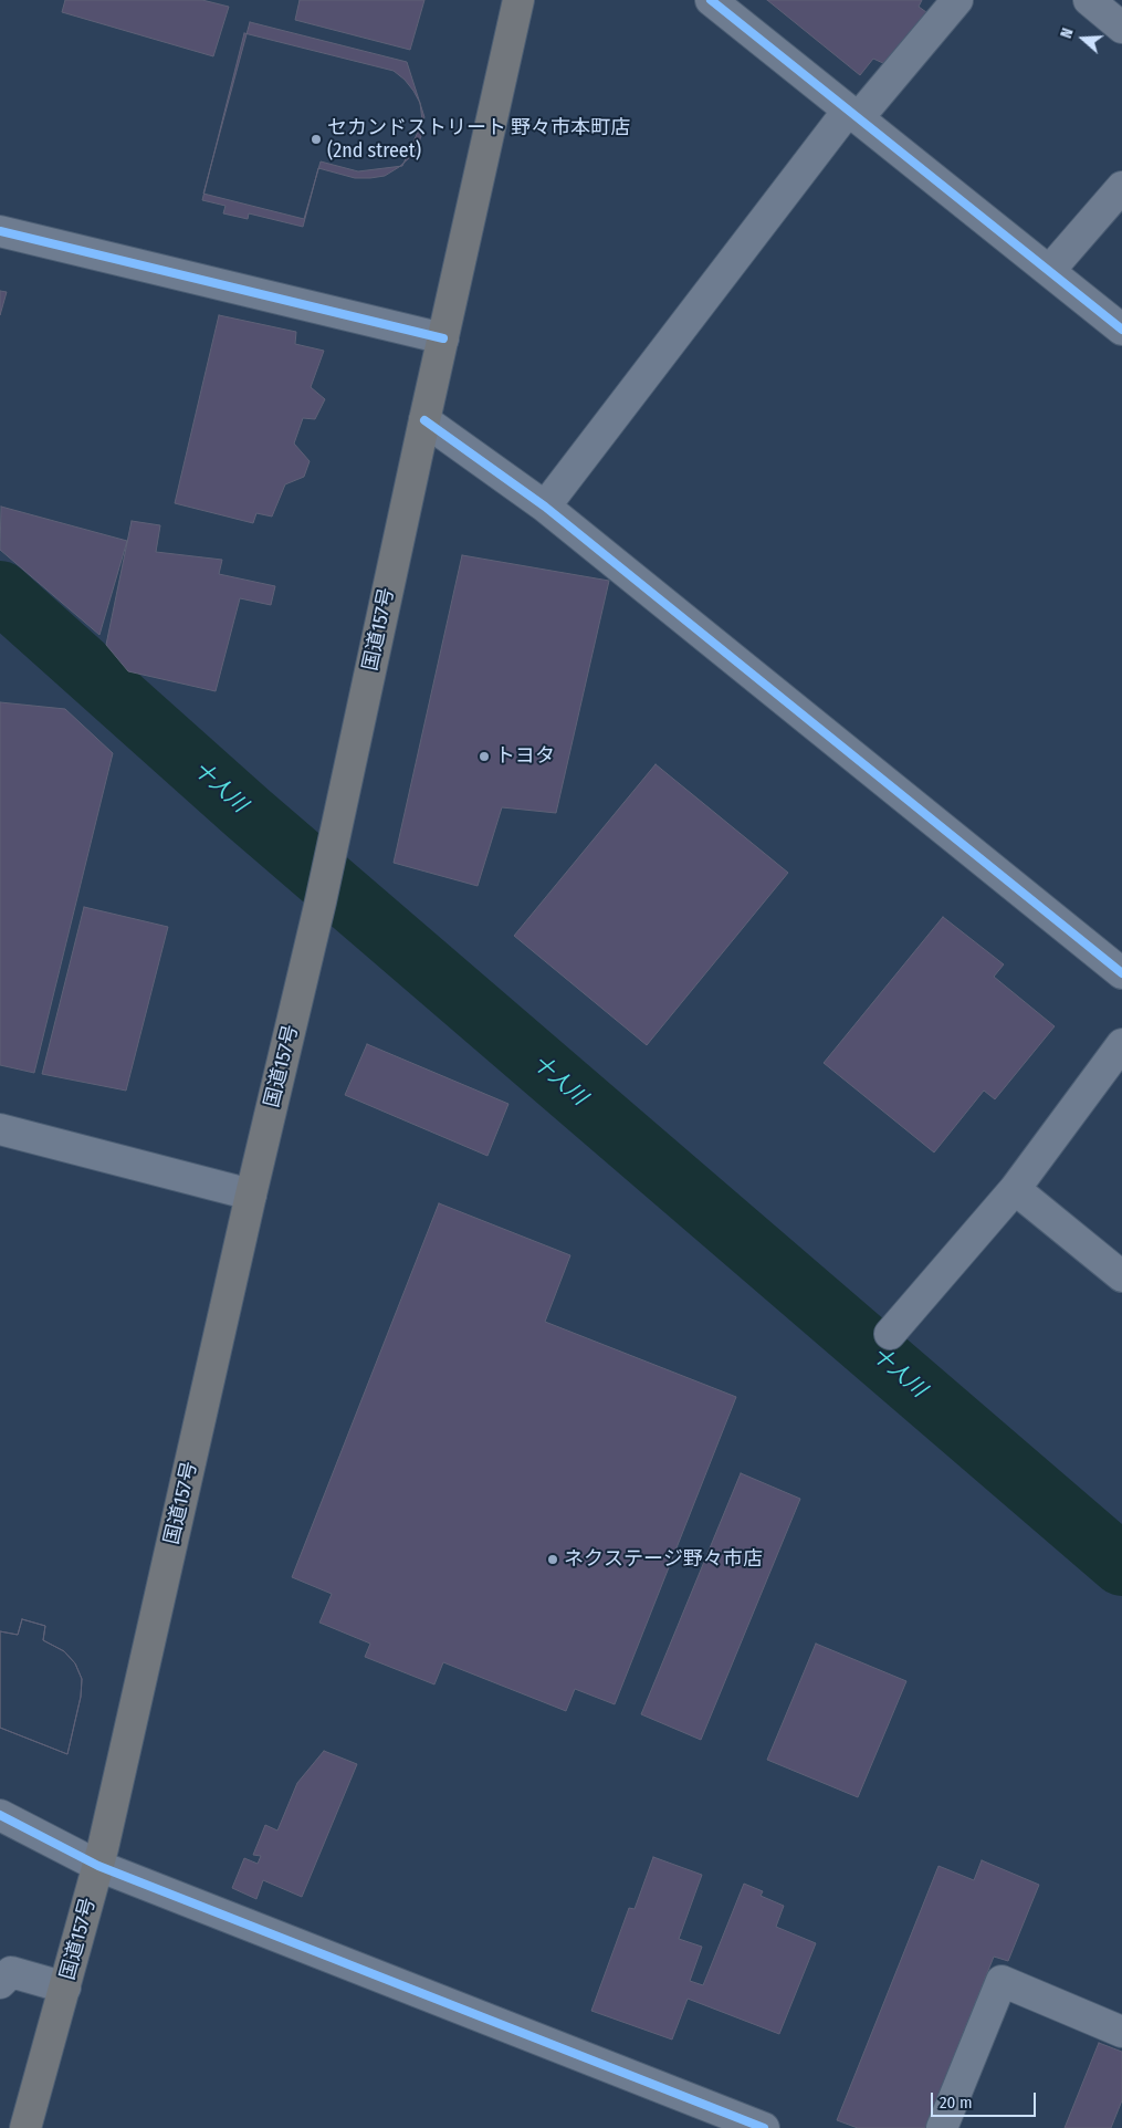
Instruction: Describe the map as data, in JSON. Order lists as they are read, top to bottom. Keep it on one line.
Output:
{"streets":{"highway":["国道157号"]},"water":["十人川"],"places":["セカンドストリート 野々市本町店 (2nd street)","トヨタ","ネクステージ野々市店"],"scale_bar":"20 m","north":"left"}
